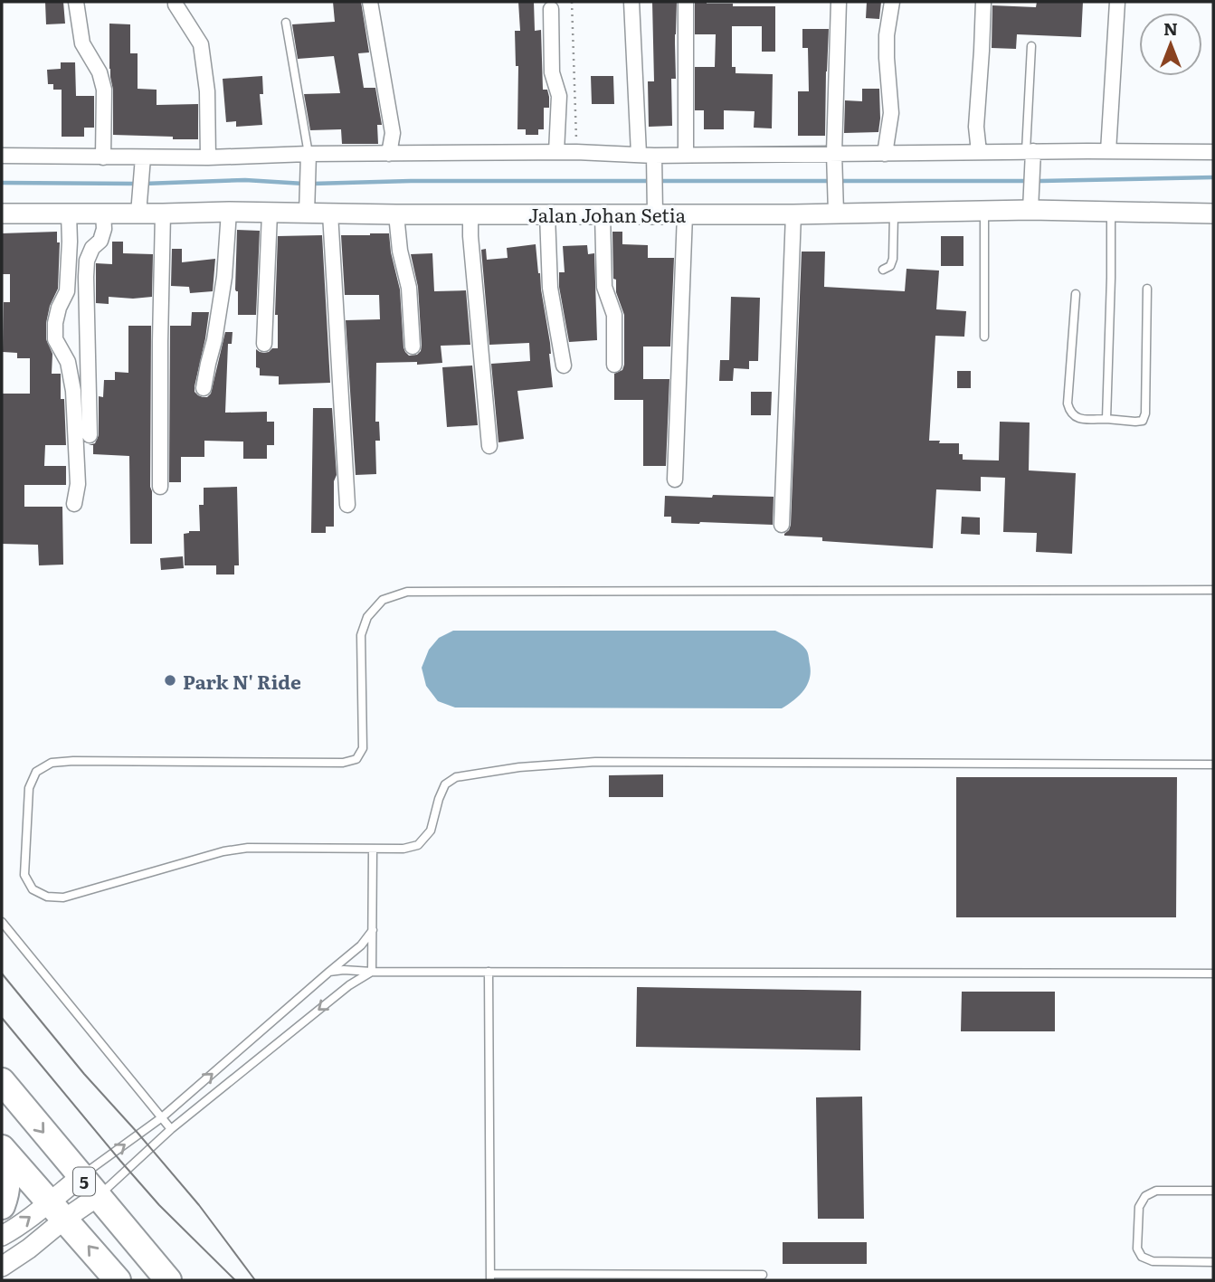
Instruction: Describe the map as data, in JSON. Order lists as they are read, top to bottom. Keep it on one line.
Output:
{"streets":{"highway":["5"],"main road":["Jalan Johan Setia"]},"places":["Park N' Ride"],"north":"top"}
